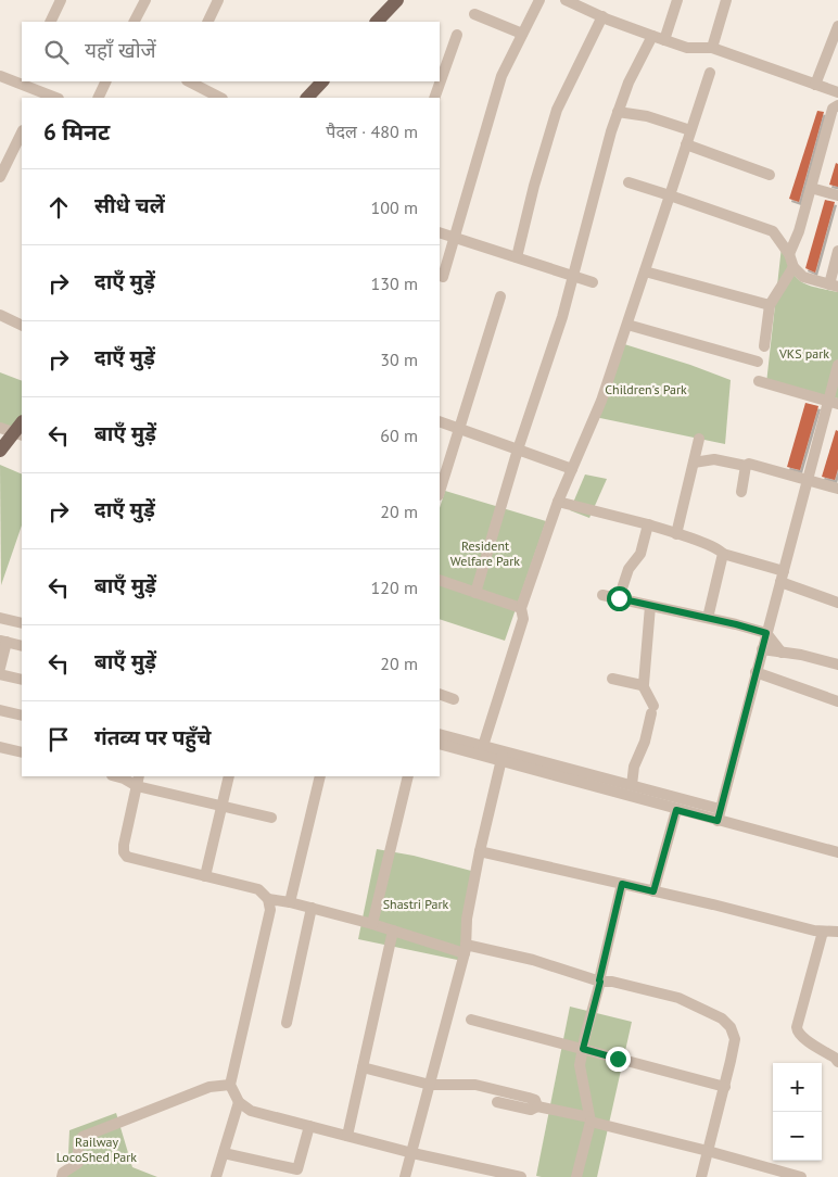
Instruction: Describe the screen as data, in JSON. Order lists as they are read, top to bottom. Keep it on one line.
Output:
{"parks":["VKS park","Children's Park","Resident Welfare Park","Shastri Park","Railway LocoShed Park"],"page":{"search":"यहाँ खोजें","heading":["6 मिनट","पैदल · 480 m"],"list":[["सीधे चलें","100 m"],["दाएँ मुड़ें","130 m"],["दाएँ मुड़ें","30 m"],["बाएँ मुड़ें","60 m"],["दाएँ मुड़ें","20 m"],["बाएँ मुड़ें","120 m"],["बाएँ मुड़ें","20 m"],"गंतव्य पर पहुँचे"],"map_buttons":["+","−"]}}
